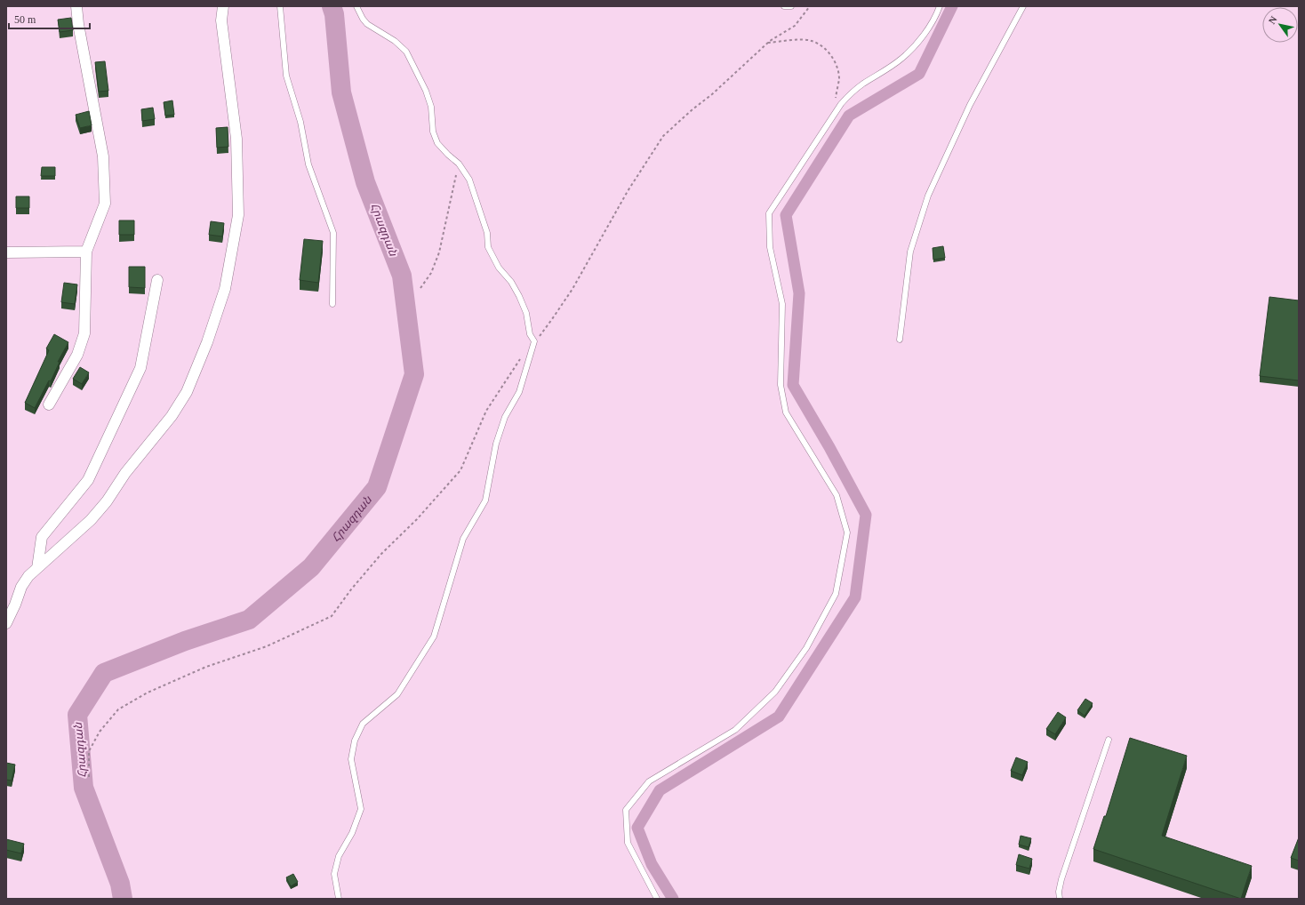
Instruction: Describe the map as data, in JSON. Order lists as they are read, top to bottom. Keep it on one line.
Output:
{"water":["Հրազդան"],"scale_bar":"50 m","north":"top left"}
